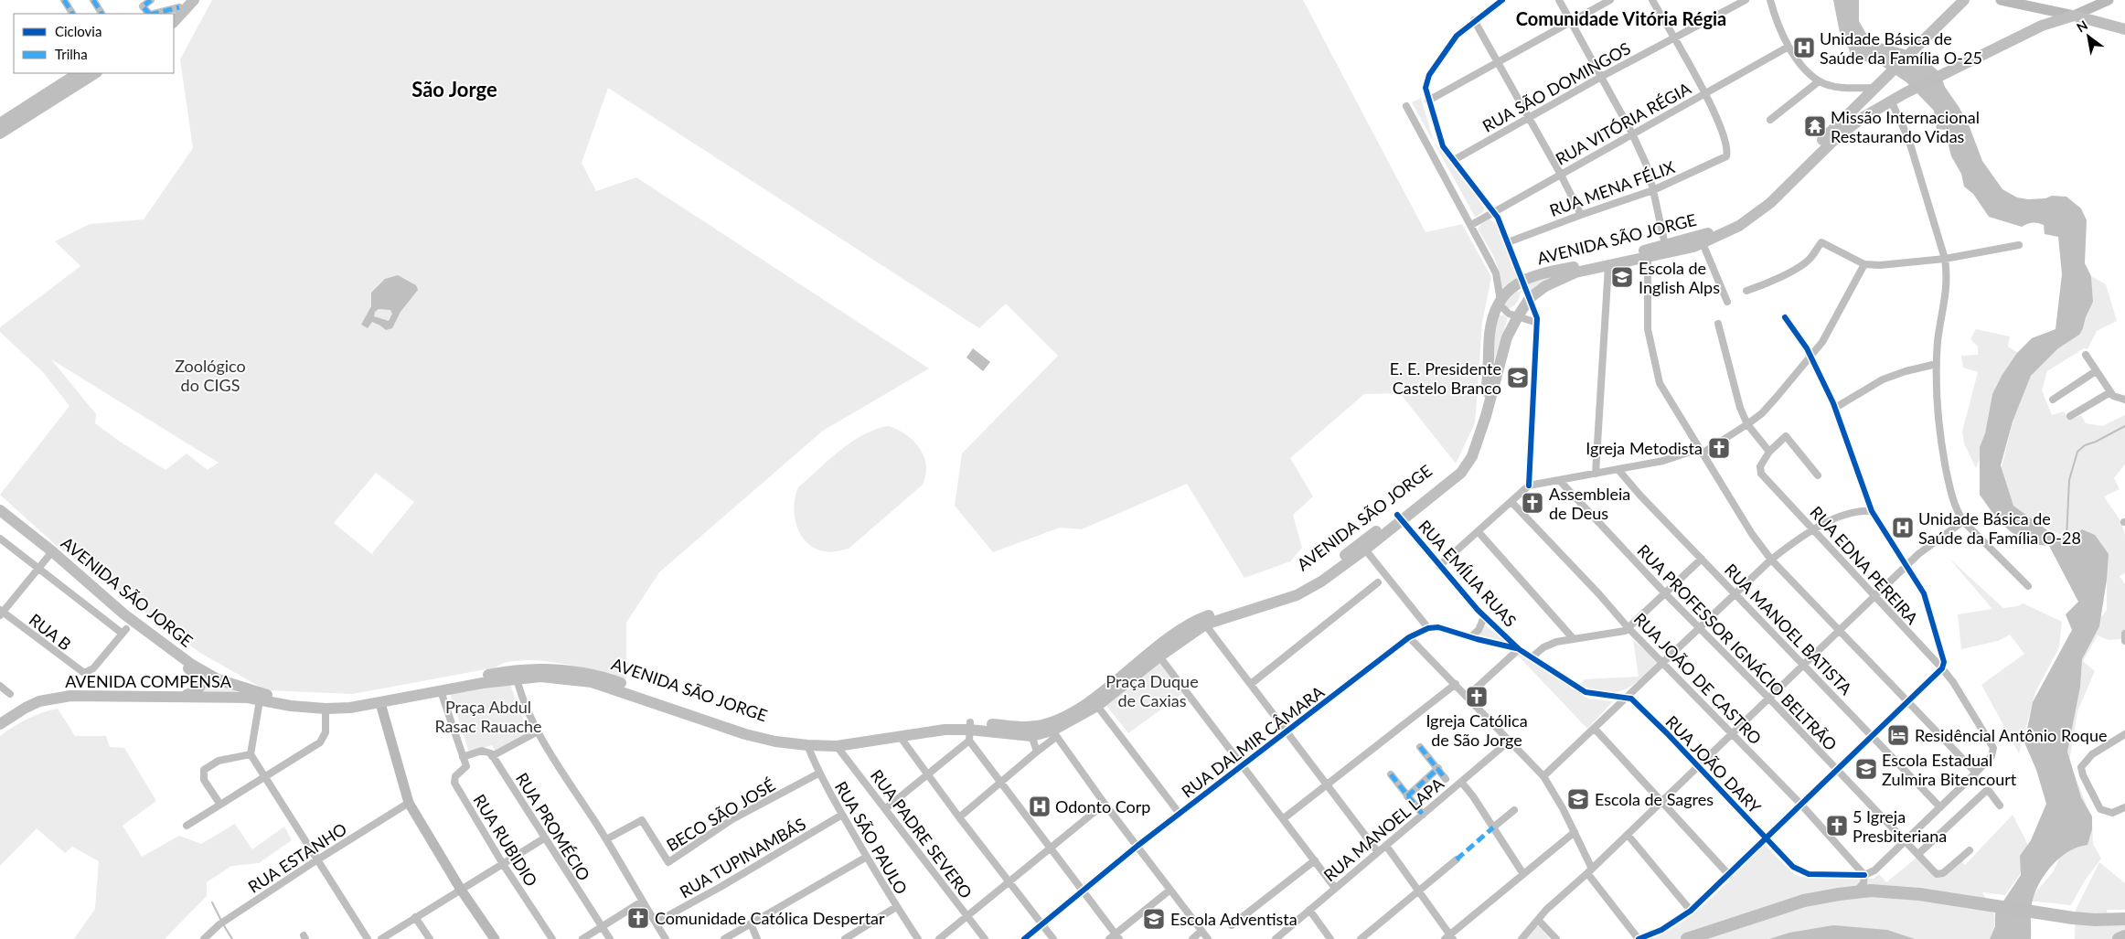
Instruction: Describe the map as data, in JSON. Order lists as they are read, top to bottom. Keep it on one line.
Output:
{"streets":{"main road":["AVENIDA SÃO JORGE","AVENIDA COMPENSA"],"street":["RUA SÃO DOMINGOS","RUA VITÓRIA RÉGIA","RUA MENA FÉLIX","RUA EDNA PEREIRA","RUA EMÍLIA RUAS","RUA MANOEL BATISTA","RUA B","RUA PROFESSOR IGNÁCIO BELTRÃO","RUA JOÃO DE CASTRO","RUA DALMIR CÂMARA","RUA JOÃO DARY","BECO SÃO JOSÉ","RUA PROMÉCIO","RUA MANOEL LAPA","RUA PADRE SEVERO","RUA SÃO PAULO","RUA RUBIDIO","RUA ESTANHO","RUA TUPINAMBÁS"]},"crossings":[["RUA VITÓRIA RÉGIA","RUA MENA FÉLIX"],["AVENIDA SÃO JORGE","RUA EMÍLIA RUAS"],["AVENIDA SÃO JORGE","AVENIDA COMPENSA"],["AVENIDA SÃO JORGE","RUA PADRE SEVERO"],["AVENIDA SÃO JORGE","RUA SÃO PAULO"],["RUA EMÍLIA RUAS","RUA JOÃO DARY"],["RUA JOÃO DE CASTRO","RUA JOÃO DARY"],["BECO SÃO JOSÉ","RUA SÃO PAULO"],["RUA SÃO PAULO","RUA TUPINAMBÁS"]],"districts":["Comunidade Vitória Régia","São Jorge"],"parks":["Zoológico do CIGS","Praça Duque de Caxias","Praça Abdul Rasac Rauache"],"places":{"hospital":["Unidade Básica de Saúde da Família O-25","Unidade Básica de Saúde da Família O-28","Odonto Corp"],"temple":["Missão Internacional Restaurando Vidas"],"school or university":["Escola de Inglish Alps","E. E. Presidente Castelo Branco","Escola Estadual Zulmira Bitencourt","Escola de Sagres","Escola Adventista"],"church":["Igreja Metodista","Assembleia de Deus","Igreja Católica de São Jorge","5 Igreja Presbiteriana","Comunidade Católica Despertar"],"hotel":["Residêncial Antônio Roque"]},"legend":["Ciclovia","Trilha"],"north":"top left"}
